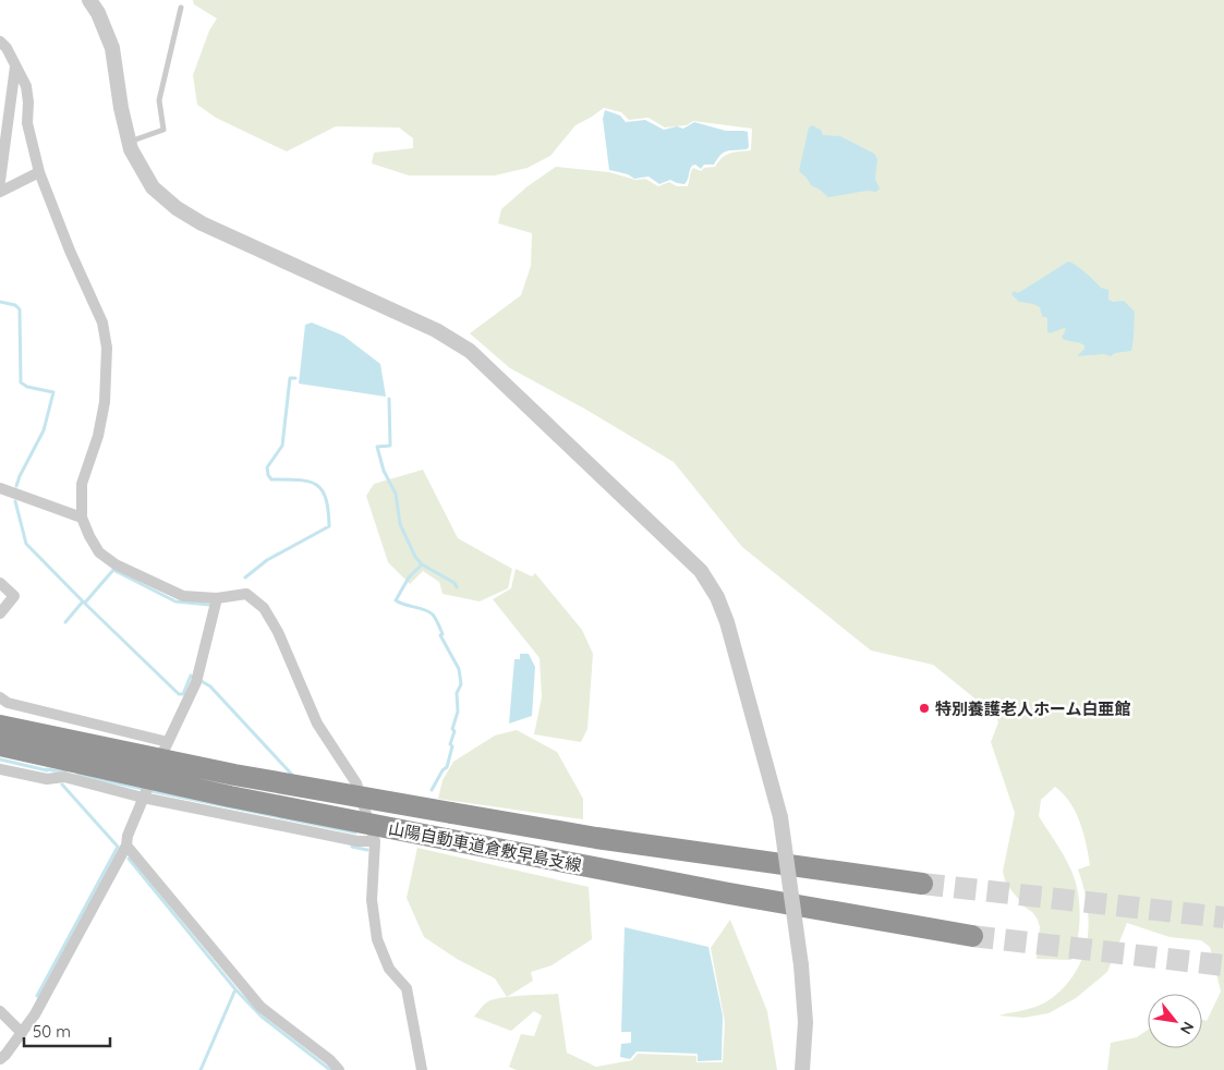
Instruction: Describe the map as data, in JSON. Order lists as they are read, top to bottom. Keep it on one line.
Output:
{"streets":{"highway":["山陽自動車道倉敷早島支線"]},"places":["特別養護老人ホーム白亜館"],"scale_bar":"50 m","north":"bottom right"}
